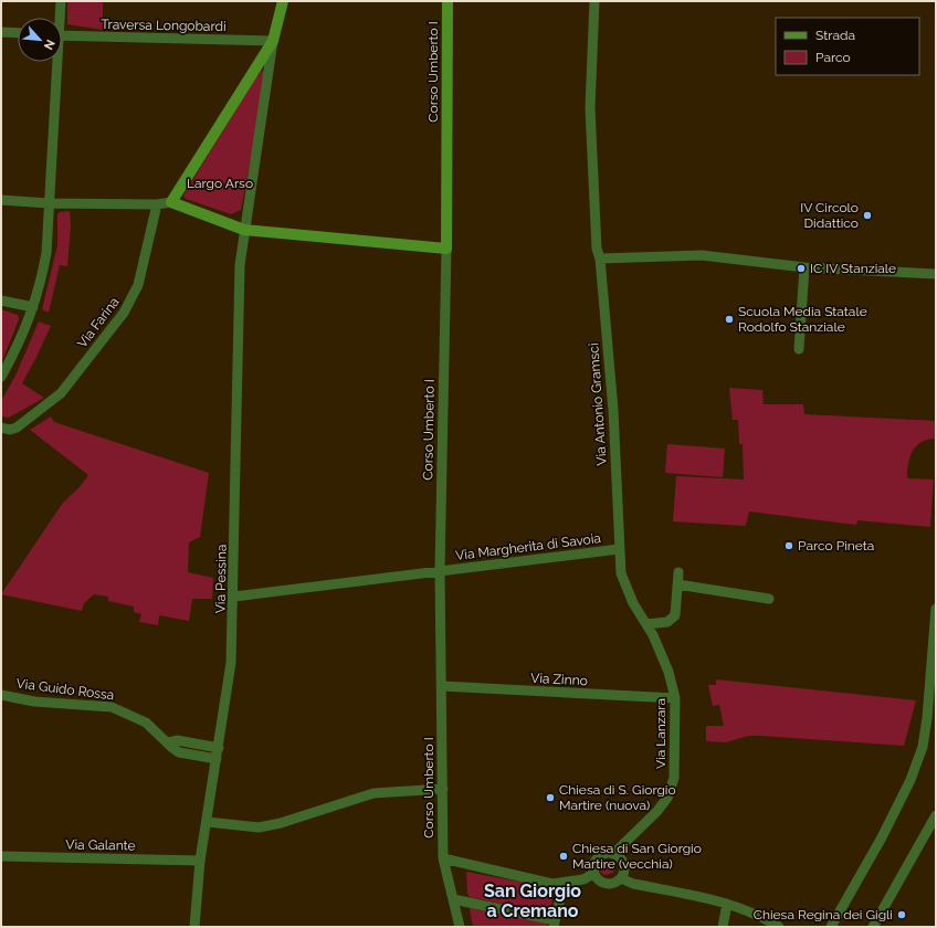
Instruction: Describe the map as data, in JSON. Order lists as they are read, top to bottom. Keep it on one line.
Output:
{"streets":{"main road":["Corso Umberto I"],"street":["Traversa Longobardi","Via Farina","Via Antonio Gramsci","Via Margherita di Savoia","Via Pessina","Via Zinno","Via Guido Rossa","Via Lanzara","Via Galante"]},"crossings":[["Corso Umberto I","Via Margherita di Savoia"],["Corso Umberto I","Via Zinno"],["Via Antonio Gramsci","Via Margherita di Savoia"],["Via Antonio Gramsci","Via Lanzara"],["Via Margherita di Savoia","Via Pessina"],["Via Margherita di Savoia","Via Lanzara"],["Via Pessina","Via Guido Rossa"],["Via Pessina","Via Galante"],["Via Zinno","Via Lanzara"]],"districts":["San Giorgio a Cremano"],"parks":["Largo Arso"],"places":["IV Circolo Didattico","IC IV Stanziale","Scuola Media Statale Rodolfo Stanziale","Parco Pineta","Chiesa di S. Giorgio Martire (nuova)","Chiesa di San Giorgio Martire (vecchia)","Chiesa Regina dei Gigli"],"legend":["Strada","Parco"],"north":"bottom right"}
